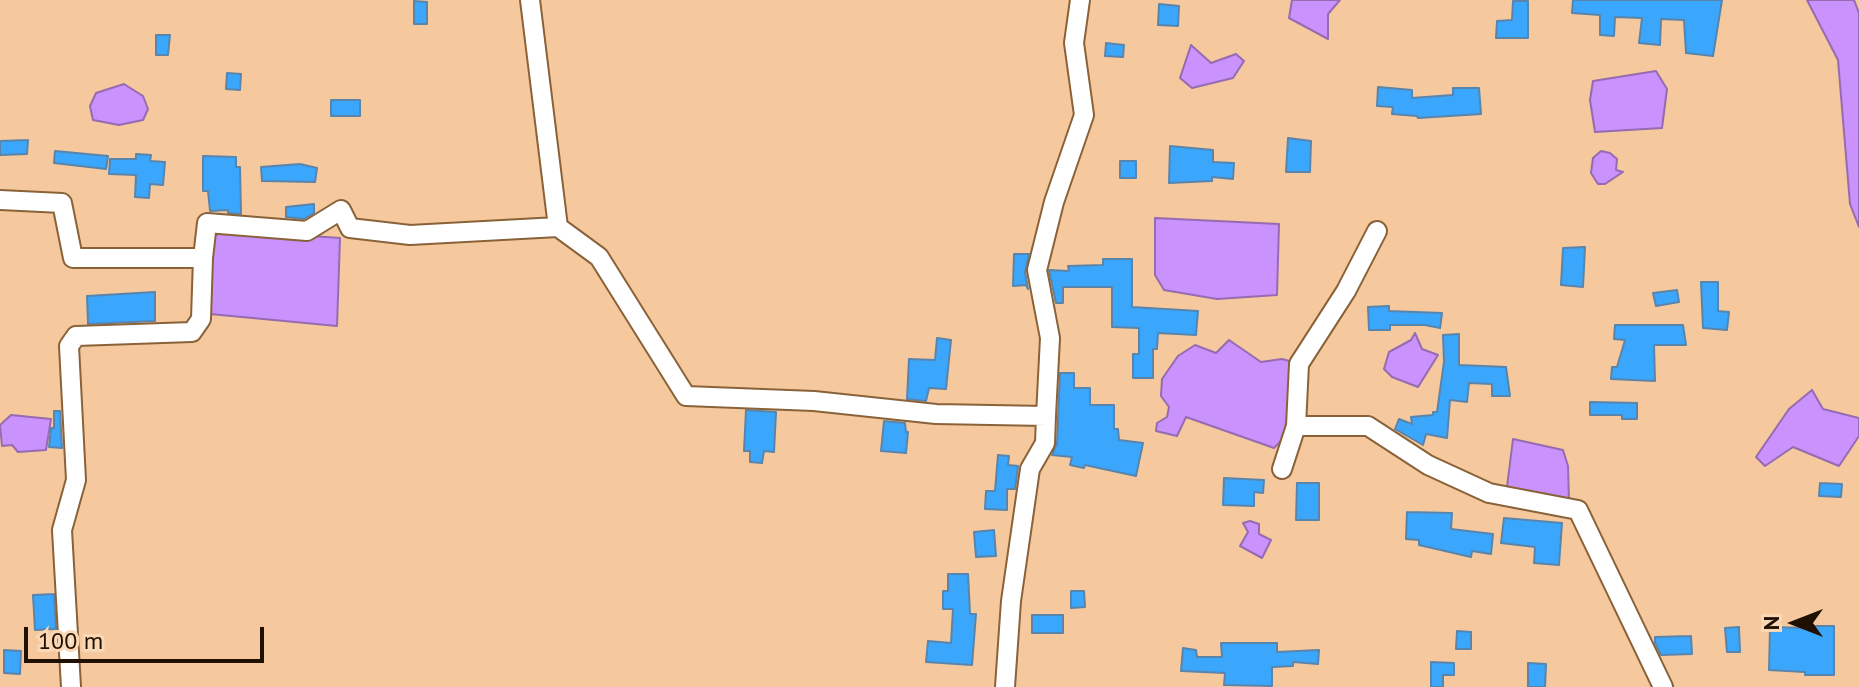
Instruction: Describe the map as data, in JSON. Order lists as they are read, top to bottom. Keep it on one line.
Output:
{"scale_bar":"100 m","north":"left"}
